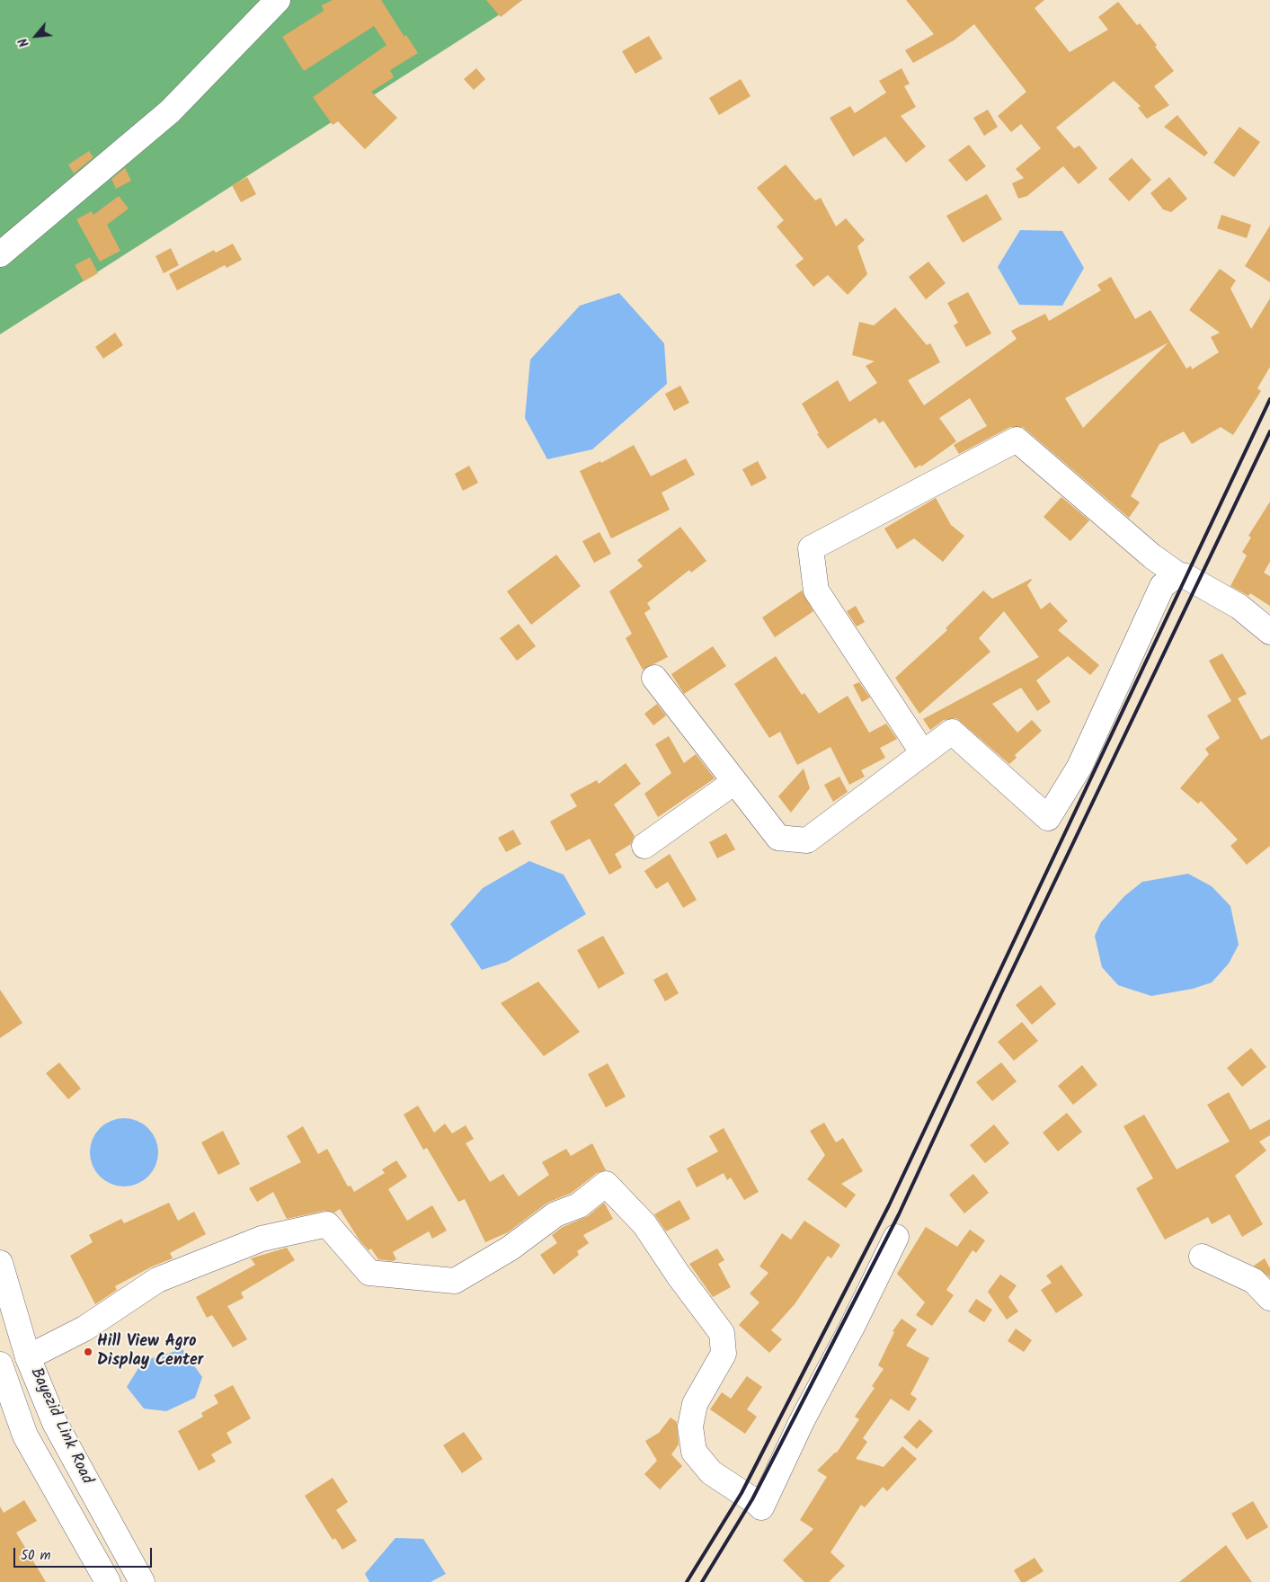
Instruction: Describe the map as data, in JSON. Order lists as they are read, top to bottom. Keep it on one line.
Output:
{"streets":{"street":["Bayezid Link Road"]},"places":["Hill View Agro Display Center"],"scale_bar":"50 m","north":"bottom left"}
